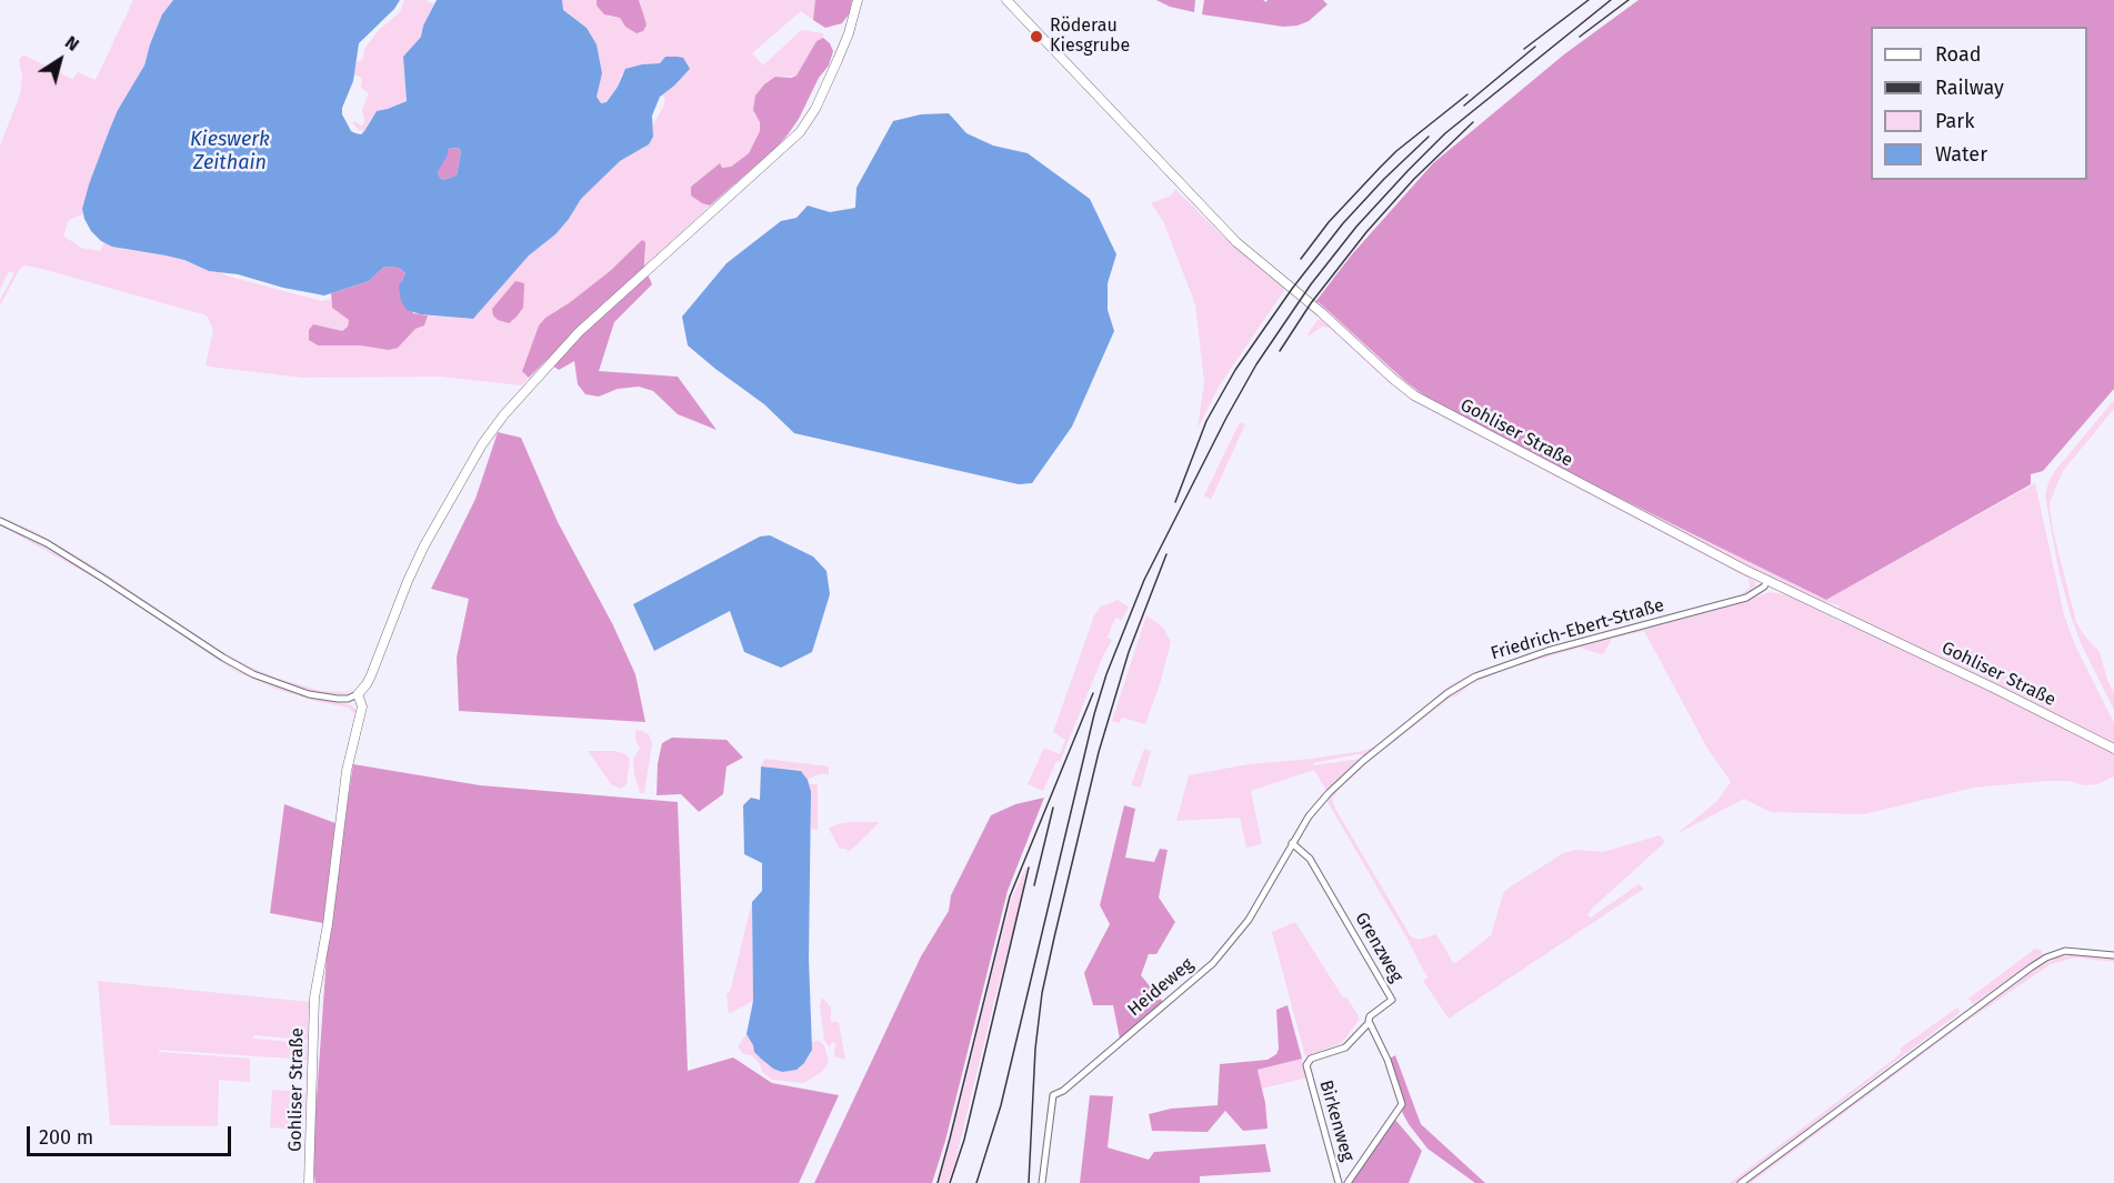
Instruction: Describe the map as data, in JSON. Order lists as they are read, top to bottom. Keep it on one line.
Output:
{"streets":{"street":["Gohliser Straße","Friedrich-Ebert-Straße","Grenzweg","Heideweg","Birkenweg"]},"crossings":[["Gohliser Straße","Friedrich-Ebert-Straße"],["Friedrich-Ebert-Straße","Grenzweg"],["Friedrich-Ebert-Straße","Heideweg"],["Grenzweg","Birkenweg"]],"water":["Kieswerk Zeithain"],"places":["Röderau Kiesgrube"],"legend":["Road","Railway","Park","Water"],"scale_bar":"200 m","north":"top right"}
